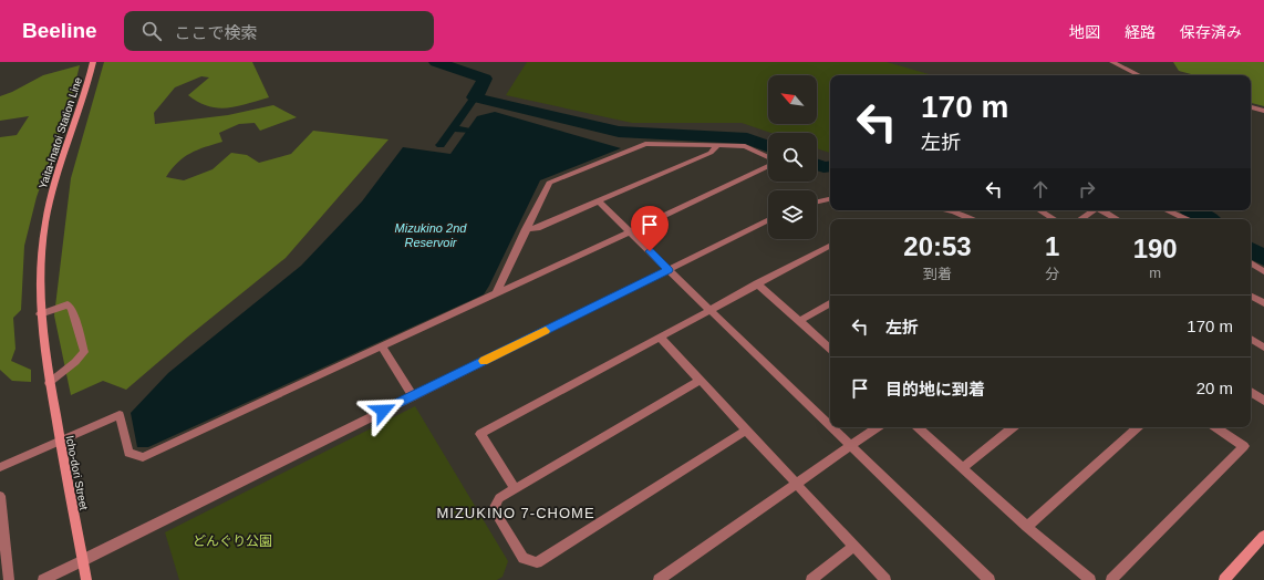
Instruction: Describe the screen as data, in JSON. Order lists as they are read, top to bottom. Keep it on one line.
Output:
{"streets":{"main road":["Yaita-Inatoi Station Line","Icho-dori Street"]},"crossings":[["Yaita-Inatoi Station Line","Icho-dori Street"]],"districts":["MIZUKINO 7-CHOME"],"water":["Mizukino 2nd Reservoir"],"parks":["どんぐり公園"],"north":"top left","page":{"header":"Beeline","search":"ここで検索","nav":["地図","経路","保存済み"],"turn":["170 m","左折"],"eta":["20:53","到着","1","分","190","m"],"list":[{"name":"左折","value":"170 m"},{"name":"目的地に到着","value":"20 m"}]}}
